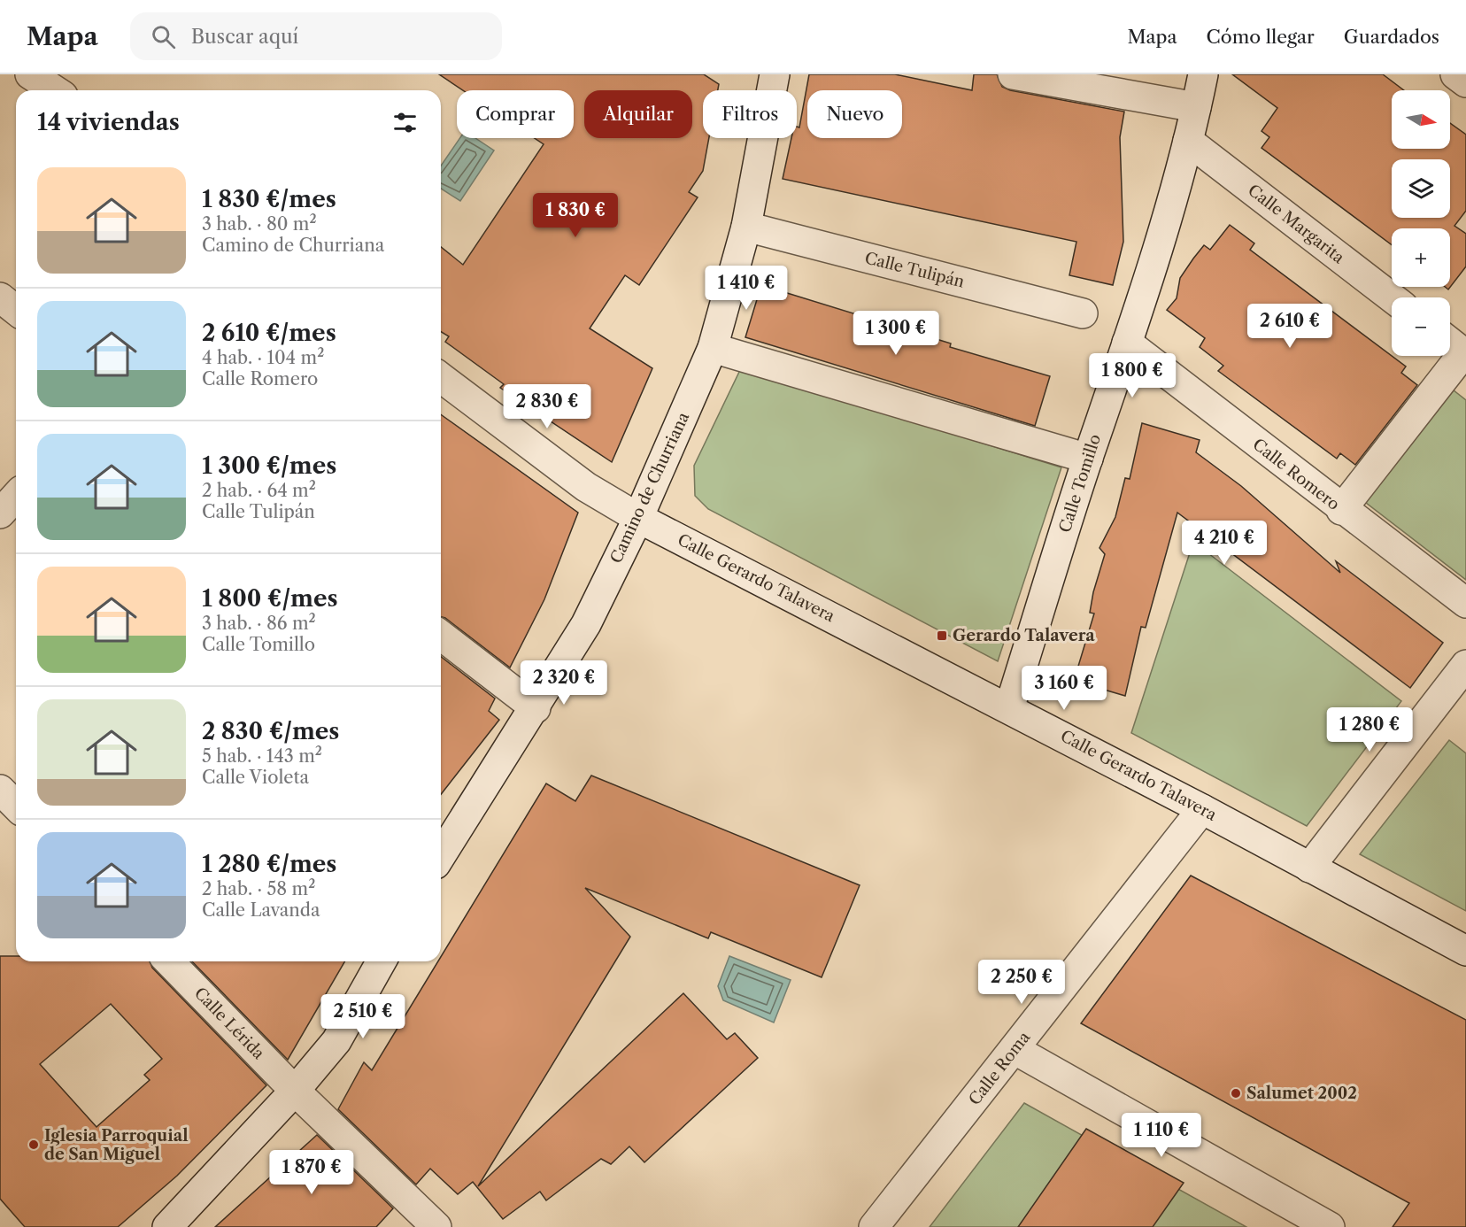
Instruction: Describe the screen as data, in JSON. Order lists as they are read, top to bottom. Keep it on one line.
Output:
{"streets":{"street":["Calle Margarita","Calle Tulipán","Calle Romero","Calle Tomillo","Camino de Churriana","Calle Gerardo Talavera","Calle Lérida","Calle Roma"]},"crossings":[["Calle Margarita","Calle Tomillo"],["Calle Tulipán","Camino de Churriana"],["Calle Romero","Calle Tomillo"],["Calle Tomillo","Calle Gerardo Talavera"],["Camino de Churriana","Calle Gerardo Talavera"],["Calle Gerardo Talavera","Calle Roma"]],"places":{"transit":["Gerardo Talavera"],"other":["Salumet 2002","Iglesia Parroquial de San Miguel"]},"north":"right","page":{"header":"Mapa","search":"Buscar aquí","nav":["Mapa","Cómo llegar","Guardados"],"map_buttons":["+","−"],"chip":["Comprar","Alquilar","Filtros","Nuevo"],"heading":"14 viviendas","list":[{"name":"1 830 €/mes","note":"3 hab. · 80 m² · Camino de Churriana"},{"name":"2 610 €/mes","note":"4 hab. · 104 m² · Calle Romero"},{"name":"1 300 €/mes","note":"2 hab. · 64 m² · Calle Tulipán"},{"name":"1 800 €/mes","note":"3 hab. · 86 m² · Calle Tomillo"},{"name":"2 830 €/mes","note":"5 hab. · 143 m² · Calle Violeta"},{"name":"1 280 €/mes","note":"2 hab. · 58 m² · Calle Lavanda"}],"price":["1 830 €","1 410 €","2 610 €","1 300 €","1 800 €","2 830 €","4 210 €","2 320 €","3 160 €","1 280 €","2 250 €","2 510 €","1 110 €","1 870 €"]}}
